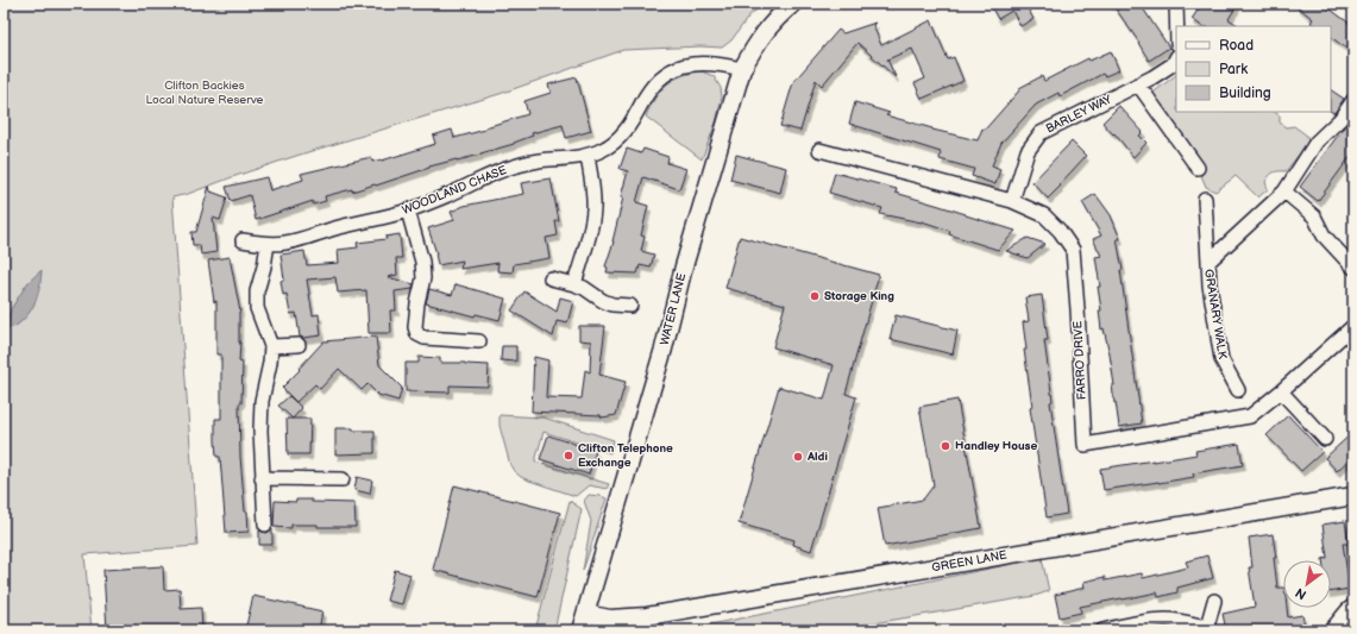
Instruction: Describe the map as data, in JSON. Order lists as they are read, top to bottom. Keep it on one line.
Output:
{"streets":{"street":["BARLEY WAY","WOODLAND CHASE","WATER LANE","GRANARY WALK","FARRO DRIVE","GREEN LANE"]},"crossings":[["BARLEY WAY","FARRO DRIVE"],["WOODLAND CHASE","WATER LANE"],["WATER LANE","GREEN LANE"]],"parks":["Clifton Backies Local Nature Reserve"],"places":["Storage King","Handley House","Clifton Telephone Exchange","Aldi"],"legend":["Road","Park","Building"],"north":"bottom left"}
